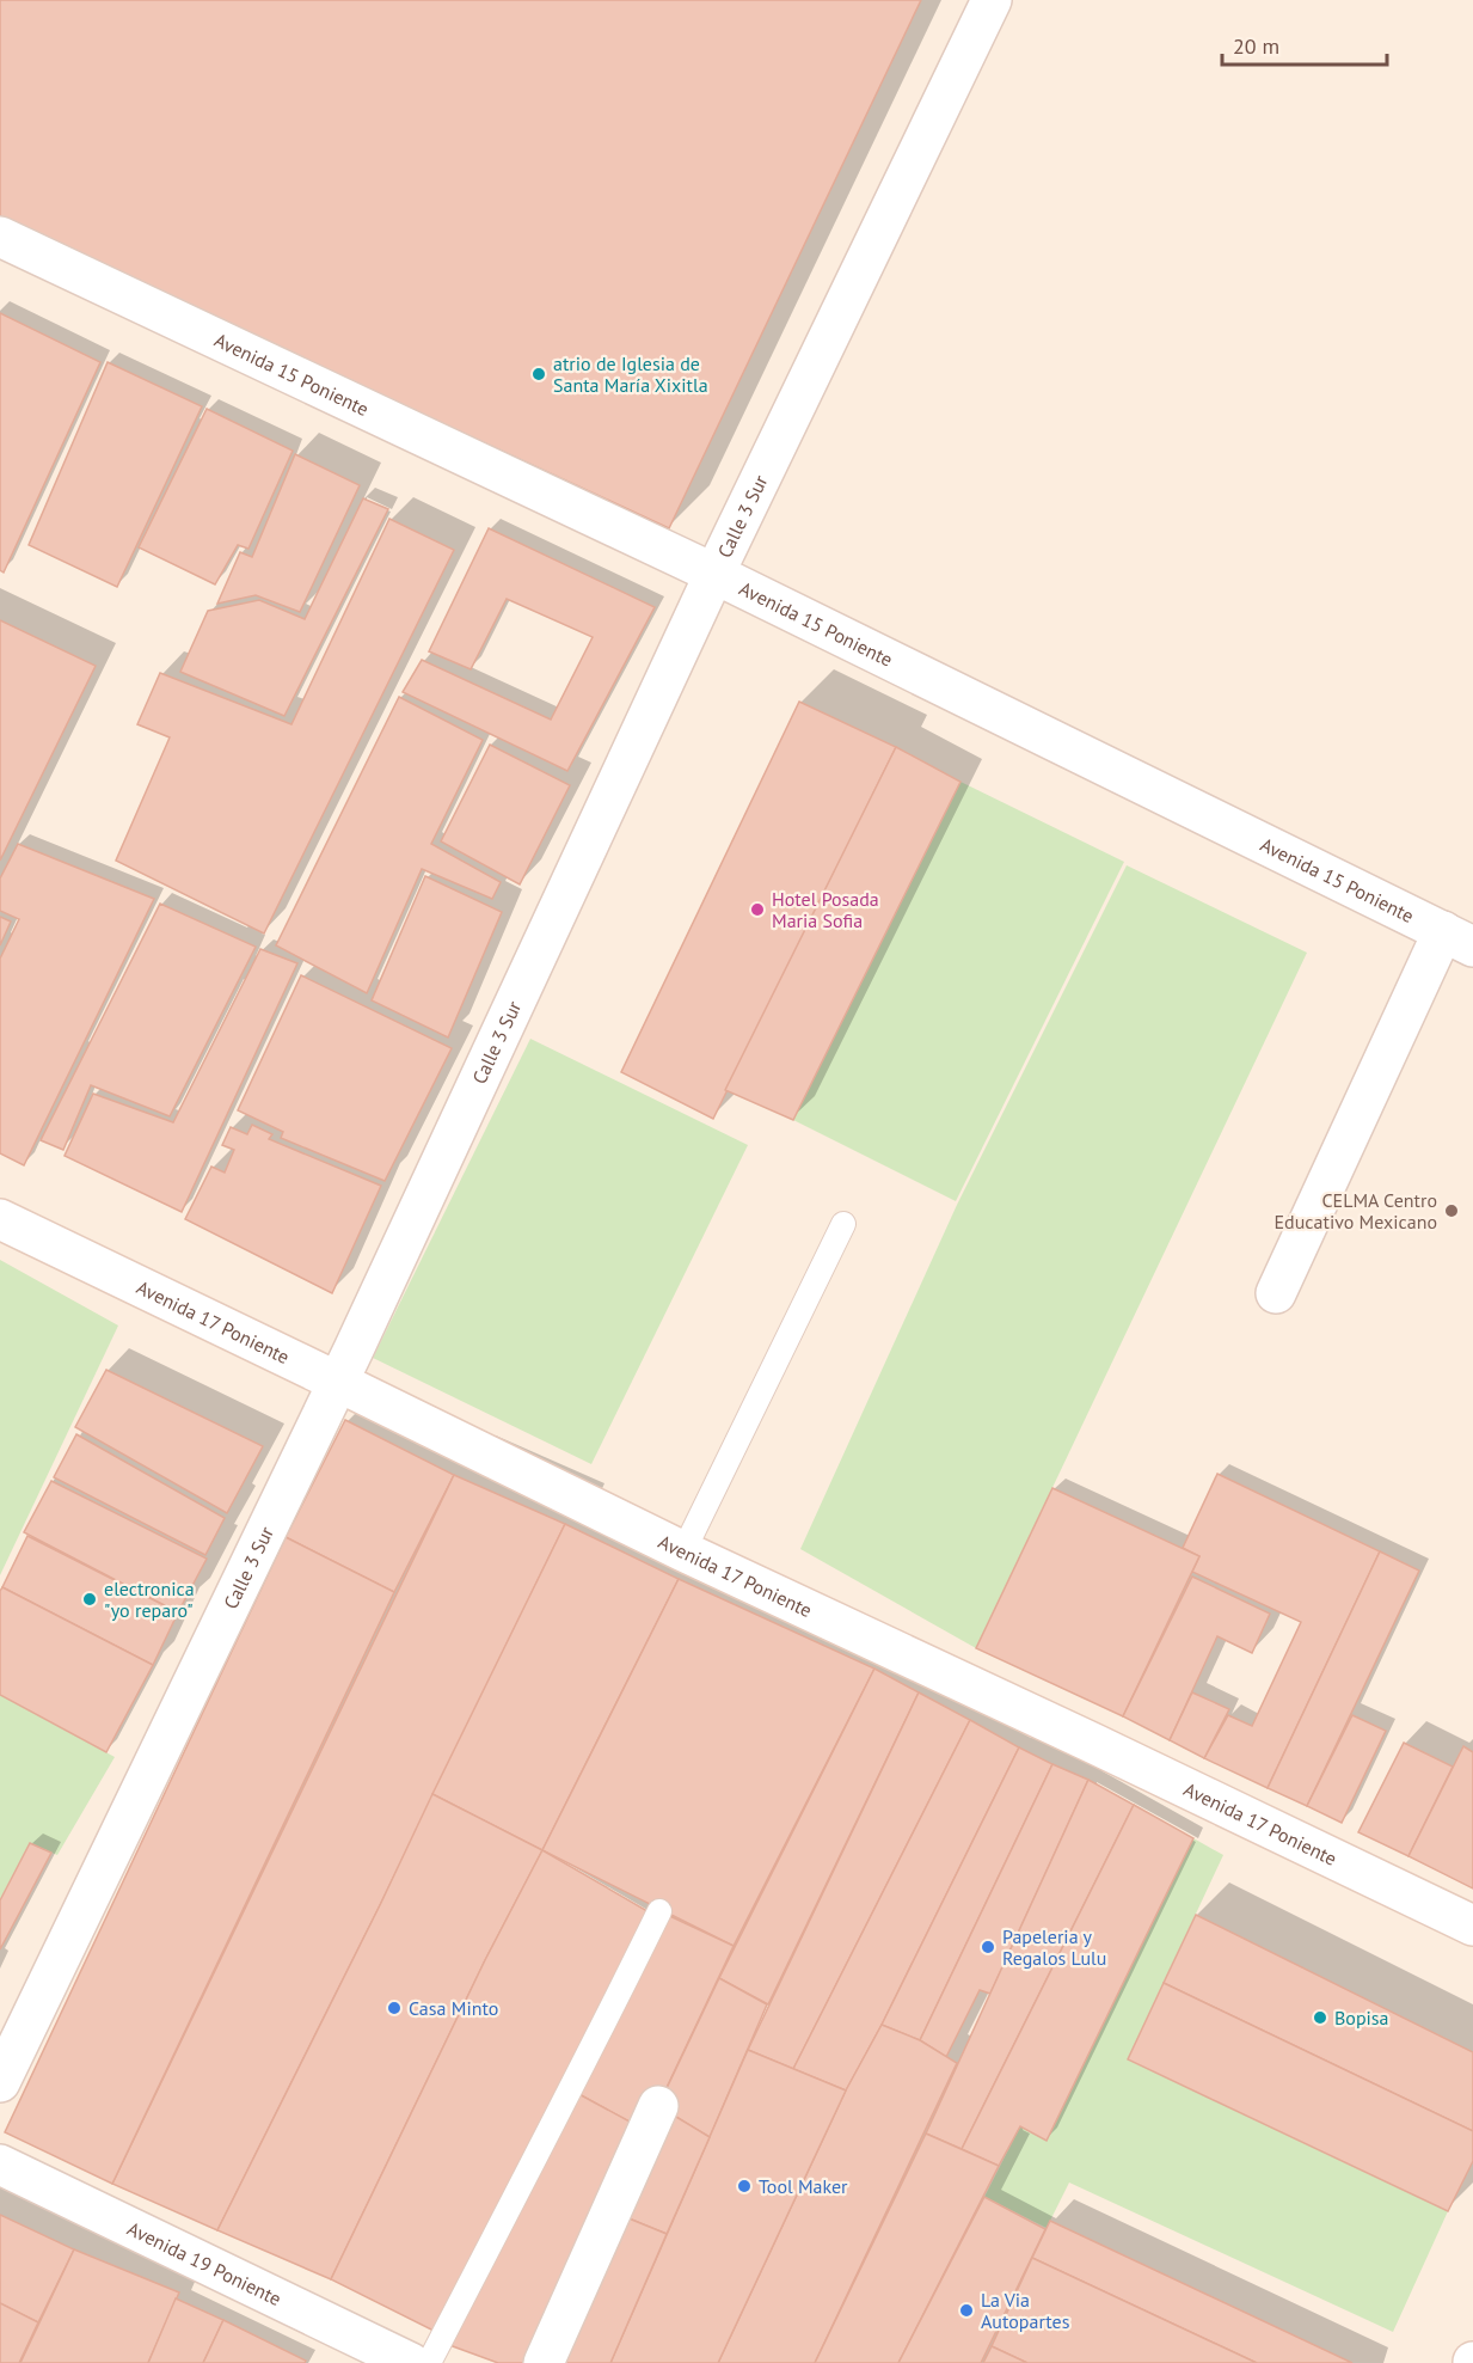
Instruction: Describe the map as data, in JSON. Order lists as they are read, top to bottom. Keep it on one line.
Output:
{"streets":{"street":["Avenida 15 Poniente","Calle 3 Sur","Avenida 17 Poniente","Avenida 19 Poniente"]},"crossings":[["Avenida 15 Poniente","Calle 3 Sur"],["Calle 3 Sur","Avenida 17 Poniente"]],"places":["atrio de Iglesia de Santa María Xixitla","Hotel Posada Maria Sofia","CELMA Centro Educativo Mexicano","electronica \"yo reparo\"","Papeleria y Regalos Lulu","Casa Minto","Bopisa","Tool Maker","La Via Autopartes"],"scale_bar":"20 m"}
